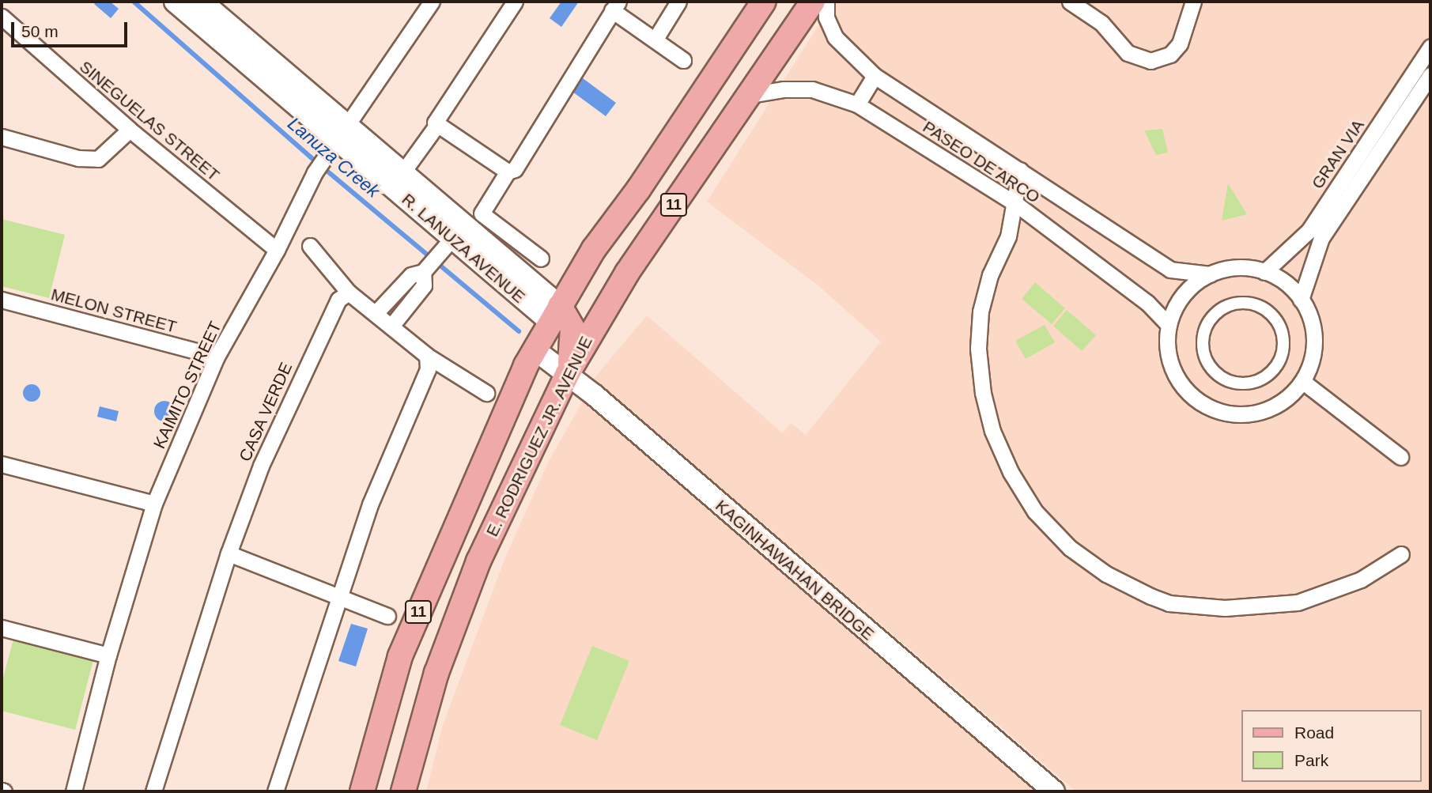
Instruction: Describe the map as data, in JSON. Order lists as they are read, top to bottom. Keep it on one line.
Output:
{"streets":{"main road":["11","R. LANUZA AVENUE","E. RODRIGUEZ JR. AVENUE","KAGINHAWAHAN BRIDGE"],"street":["SINEGUELAS STREET","GRAN VIA","PASEO DE ARCO","MELON STREET","KAIMITO STREET","CASA VERDE"]},"crossings":[["SINEGUELAS STREET","KAIMITO STREET"],["PASEO DE ARCO","E. RODRIGUEZ JR. AVENUE"],["11","R. LANUZA AVENUE"],["11","KAGINHAWAHAN BRIDGE"],["R. LANUZA AVENUE","KAIMITO STREET"],["MELON STREET","KAIMITO STREET"],["E. RODRIGUEZ JR. AVENUE","KAGINHAWAHAN BRIDGE"]],"water":["Lanuza Creek"],"legend":["Road","Park"],"scale_bar":"50 m"}
